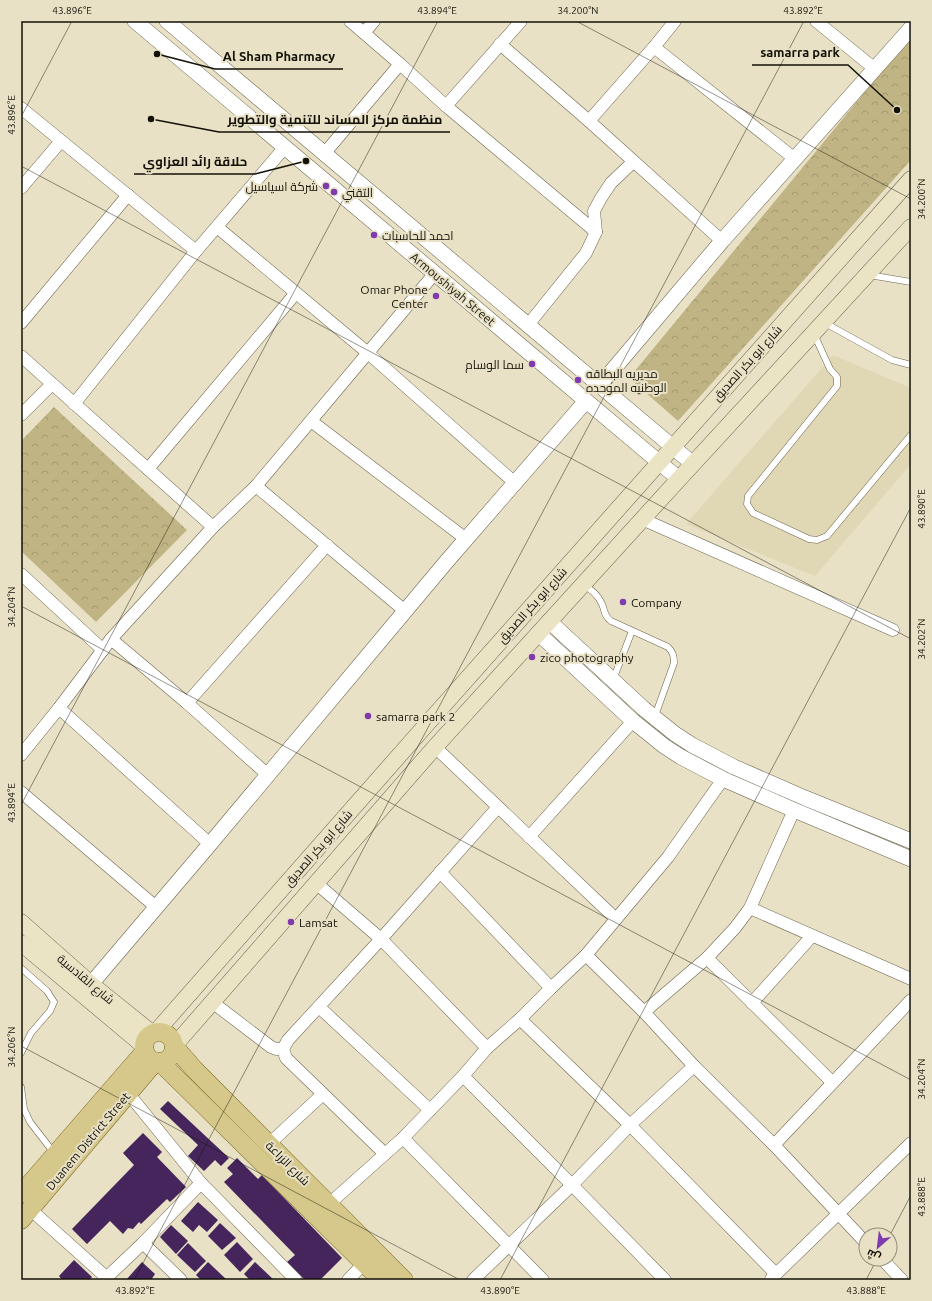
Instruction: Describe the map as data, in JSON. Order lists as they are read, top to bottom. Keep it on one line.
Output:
{"streets":{"main road":["شارع ابو بكر الصديق","شارع القادسية","Duanem District Street","شارع الزراعة"],"street":["Armoushiyah Street"]},"crossings":[["Armoushiyah Street","شارع ابو بكر الصديق"],["شارع ابو بكر الصديق","شارع القادسية"],["شارع ابو بكر الصديق","Duanem District Street"],["شارع ابو بكر الصديق","شارع الزراعة"],["شارع القادسية","Duanem District Street"],["شارع القادسية","شارع الزراعة"],["Duanem District Street","شارع الزراعة"]],"places":["Al Sham Pharmacy","samarra park","منظمة مركز المساند للتنمية والتطوير","حلاقة رائد العزاوي","شركة اسياسيل","التقني","احمد للحاسبات","Omar Phone Center","سما الوسام","مديريه البطاقه الوطنيه الموحده","Company","zico photography","samarra park 2","Lamsat"],"north":"bottom left","coordinates":["43.896°E","43.894°E","34.200°N","43.892°E","43.890°E","34.204°N","34.202°N","34.206°N","43.888°E"]}
